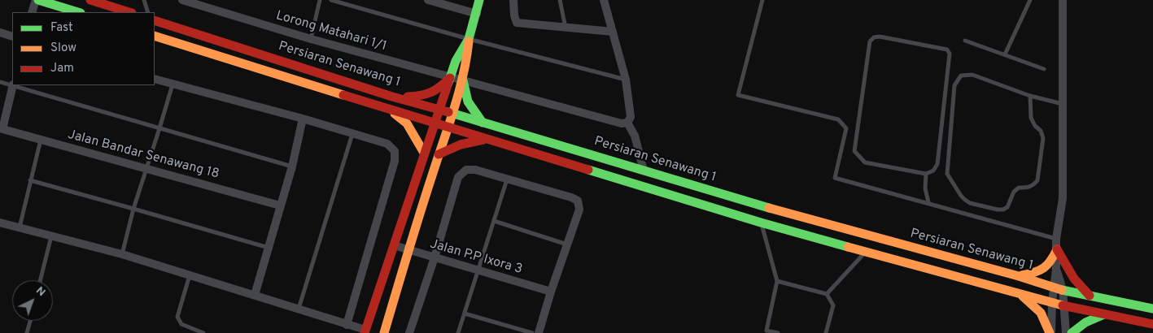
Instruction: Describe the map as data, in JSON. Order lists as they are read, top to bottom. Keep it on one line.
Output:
{"streets":{"main road":["Persiaran Senawang 1"],"street":["Lorong Matahari 1/1","Jalan Bandar Senawang 18","Jalan P.P Ixora 3"]},"legend":["Fast","Slow","Jam"],"north":"top right"}
